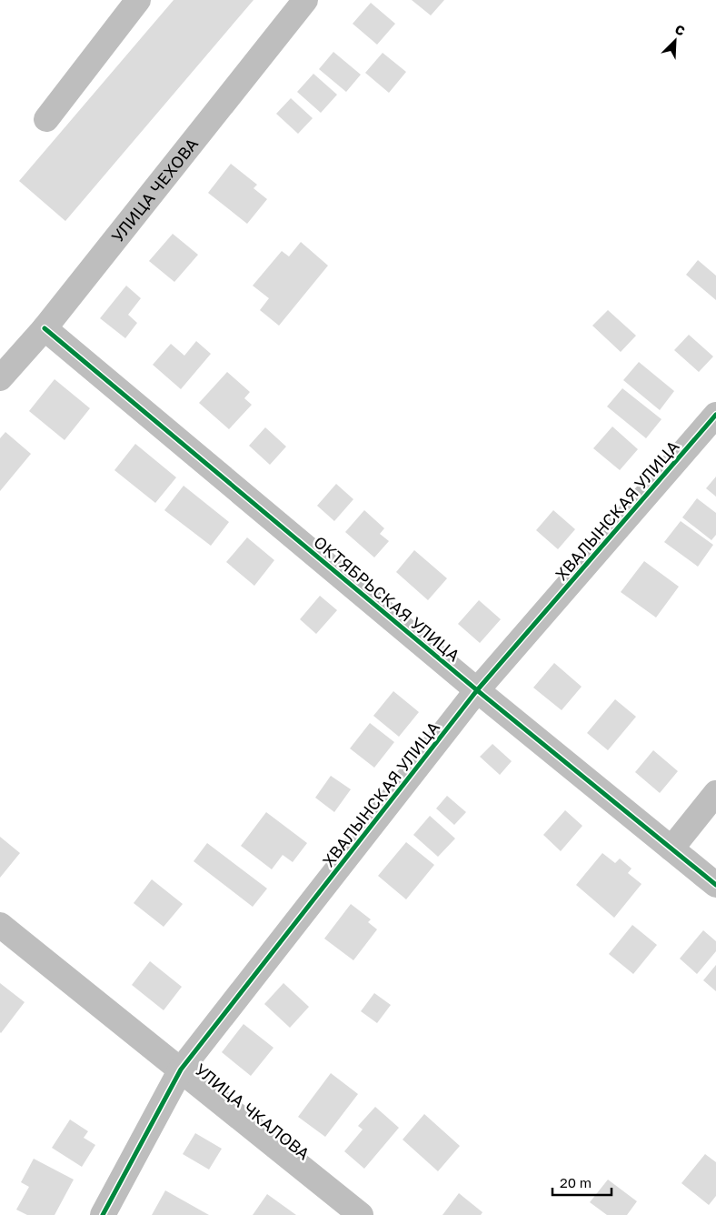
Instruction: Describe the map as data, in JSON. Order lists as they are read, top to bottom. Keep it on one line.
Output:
{"streets":{"street":["УЛИЦА ЧЕХОВА","ХВАЛЫНСКАЯ УЛИЦА","ОКТЯБРЬСКАЯ УЛИЦА","УЛИЦА ЧКАЛОВА"]},"crossings":[["УЛИЦА ЧЕХОВА","ОКТЯБРЬСКАЯ УЛИЦА"],["ХВАЛЫНСКАЯ УЛИЦА","ОКТЯБРЬСКАЯ УЛИЦА"],["ХВАЛЫНСКАЯ УЛИЦА","УЛИЦА ЧКАЛОВА"]],"scale_bar":"20 m","north":"top right"}
